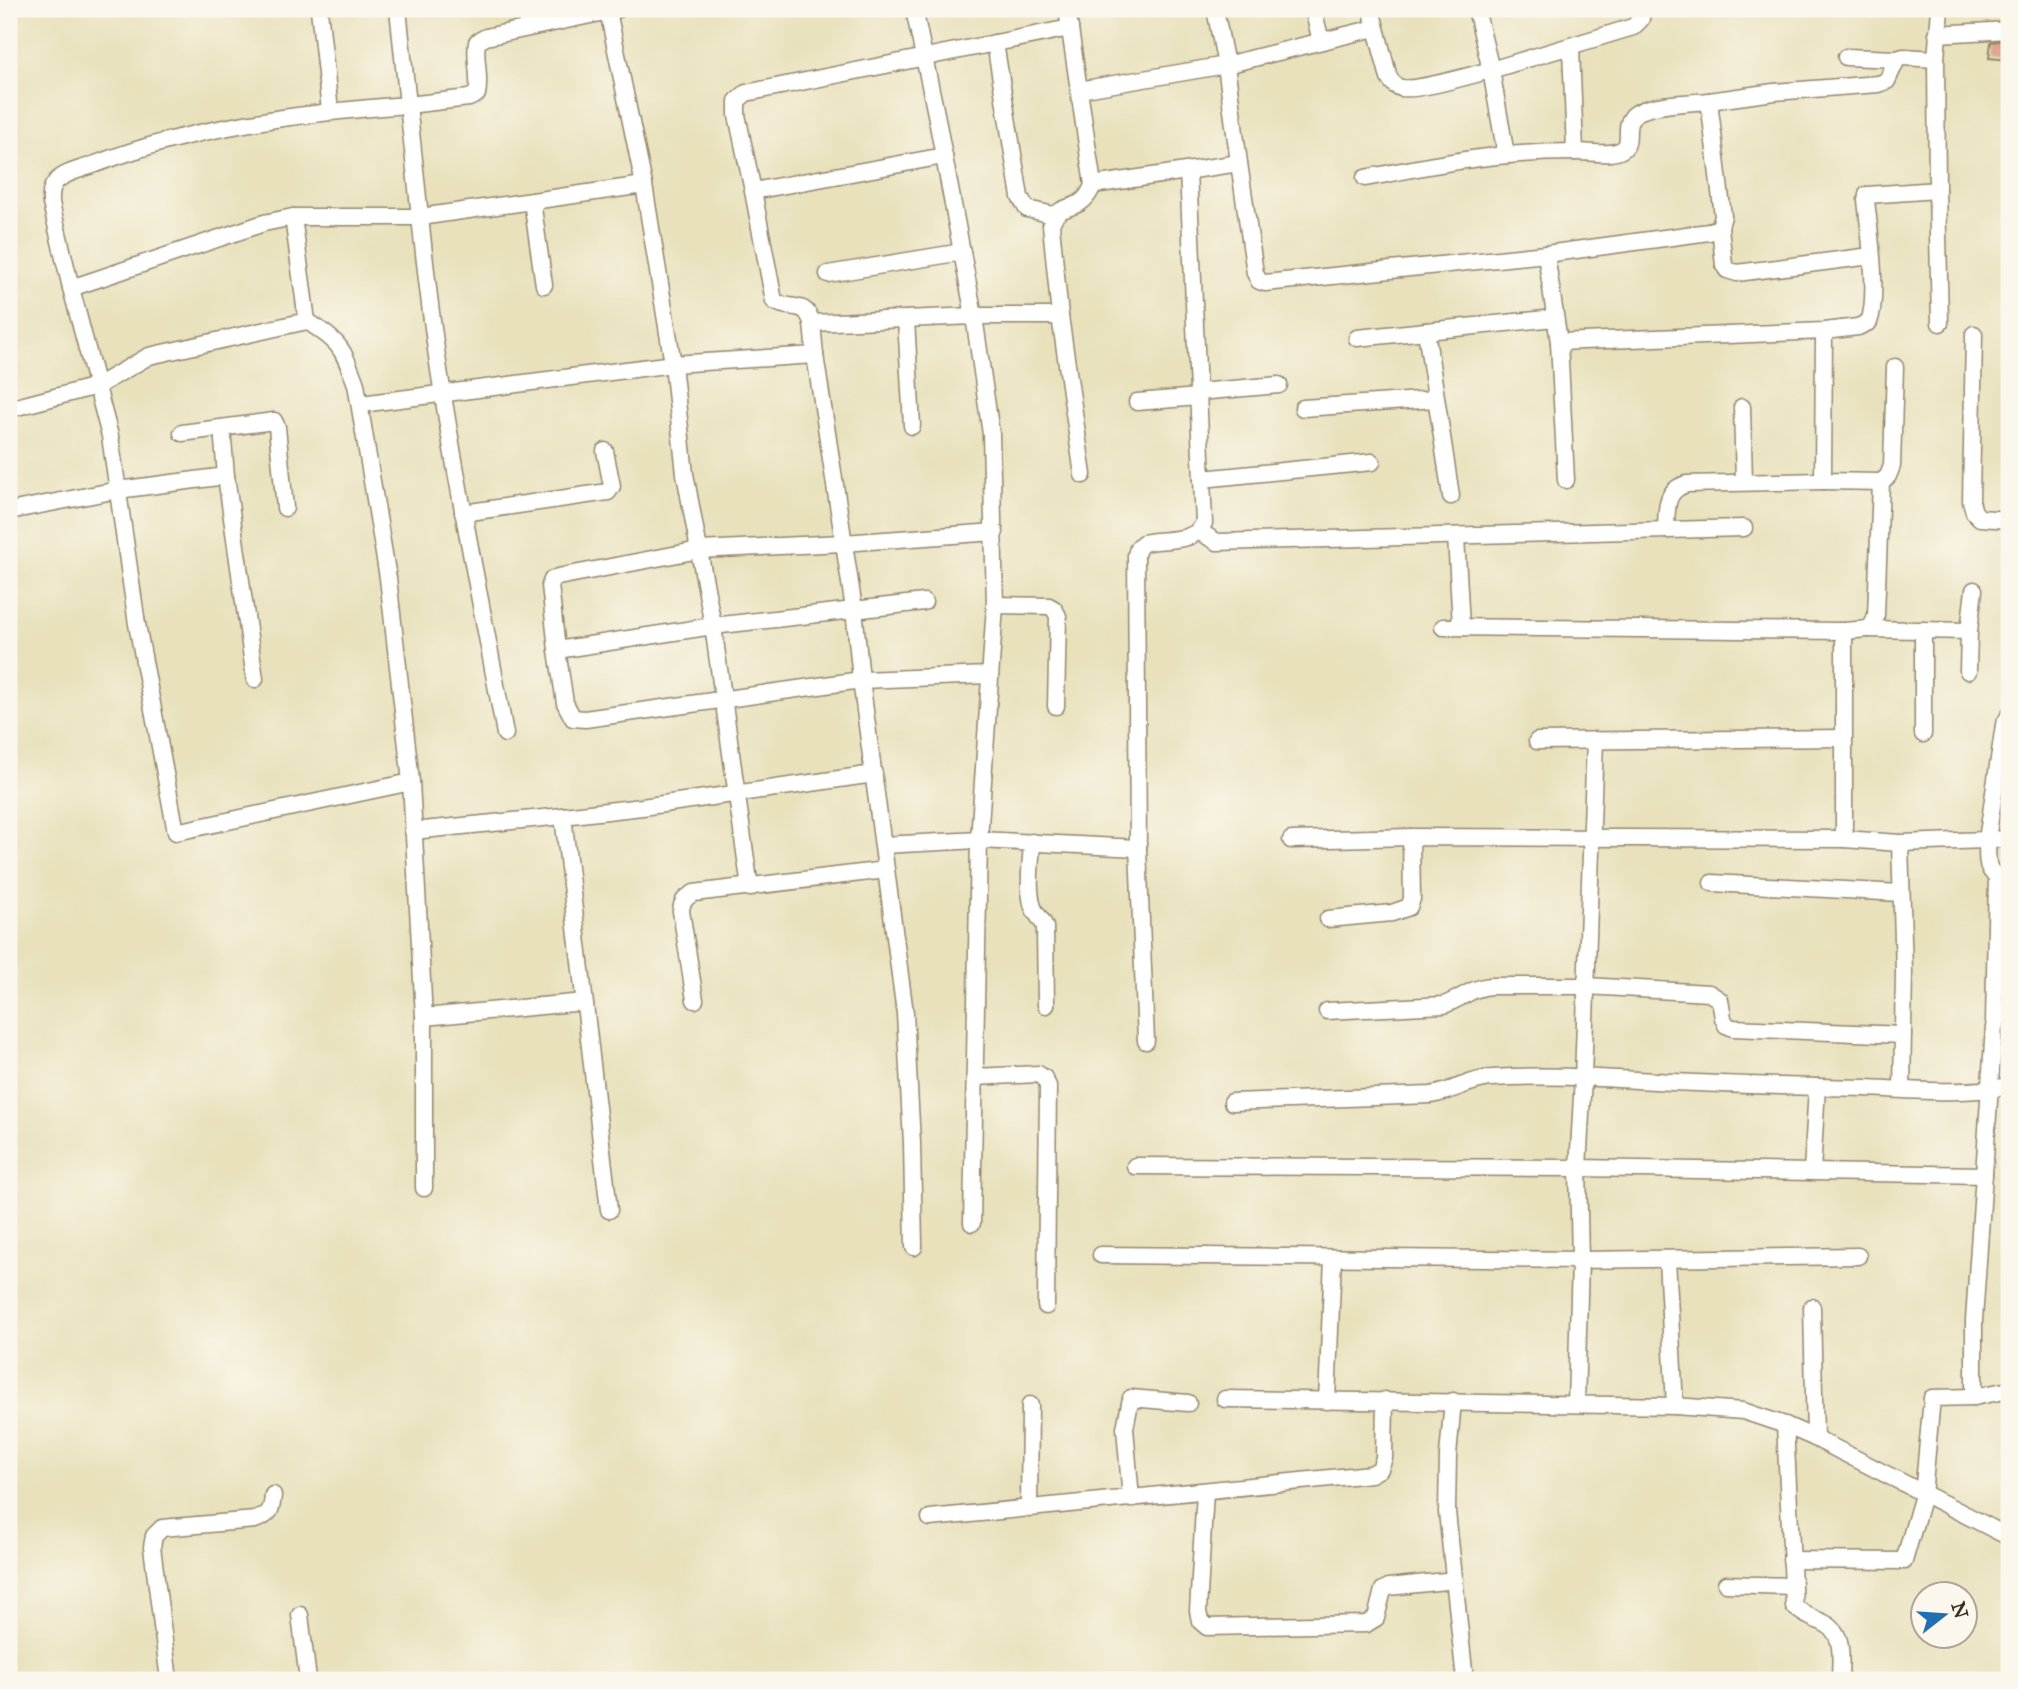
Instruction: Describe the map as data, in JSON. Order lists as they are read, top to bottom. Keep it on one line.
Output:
{"north":"right"}
